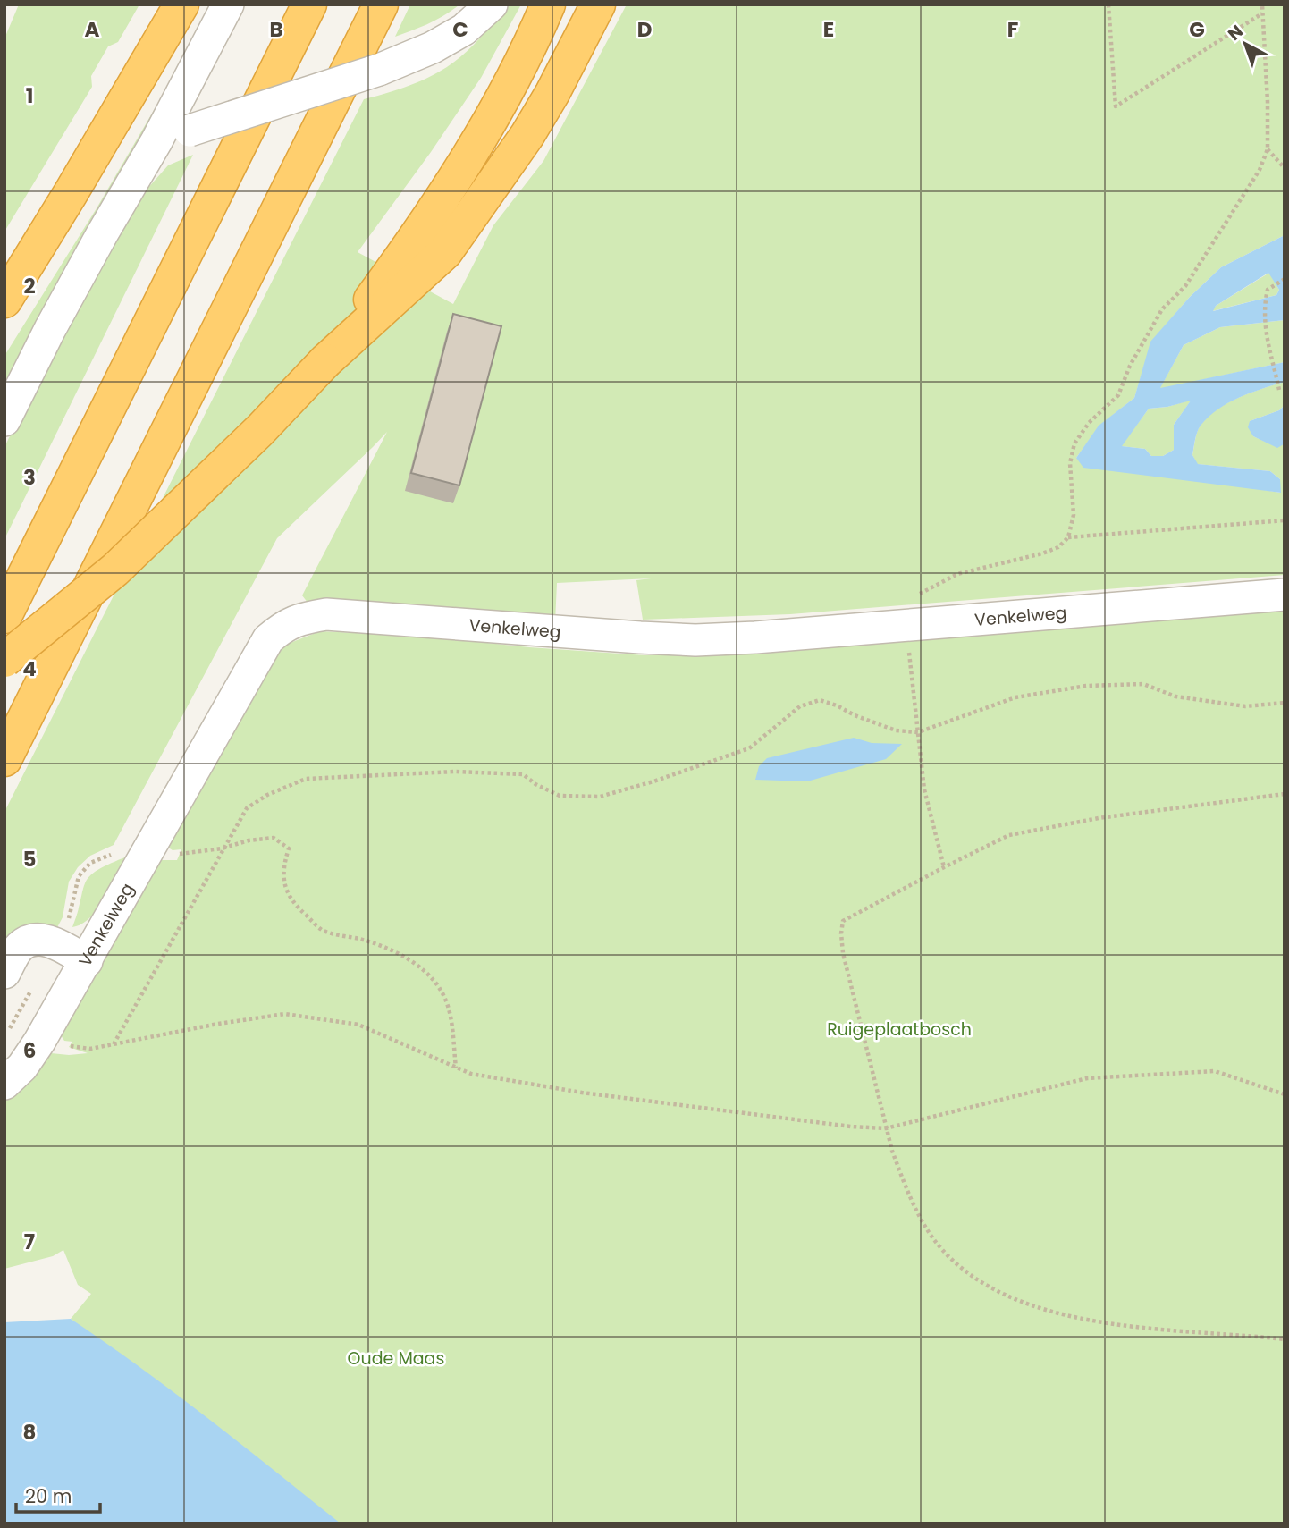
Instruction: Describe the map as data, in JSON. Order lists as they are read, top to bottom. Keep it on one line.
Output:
{"streets":{"street":["Venkelweg"]},"parks":["Ruigeplaatbosch","Oude Maas"],"scale_bar":"20 m","north":"top left","grid":{"columns":["A","B","C","D","E","F","G"],"rows":["1","2","3","4","5","6","7","8"]}}
